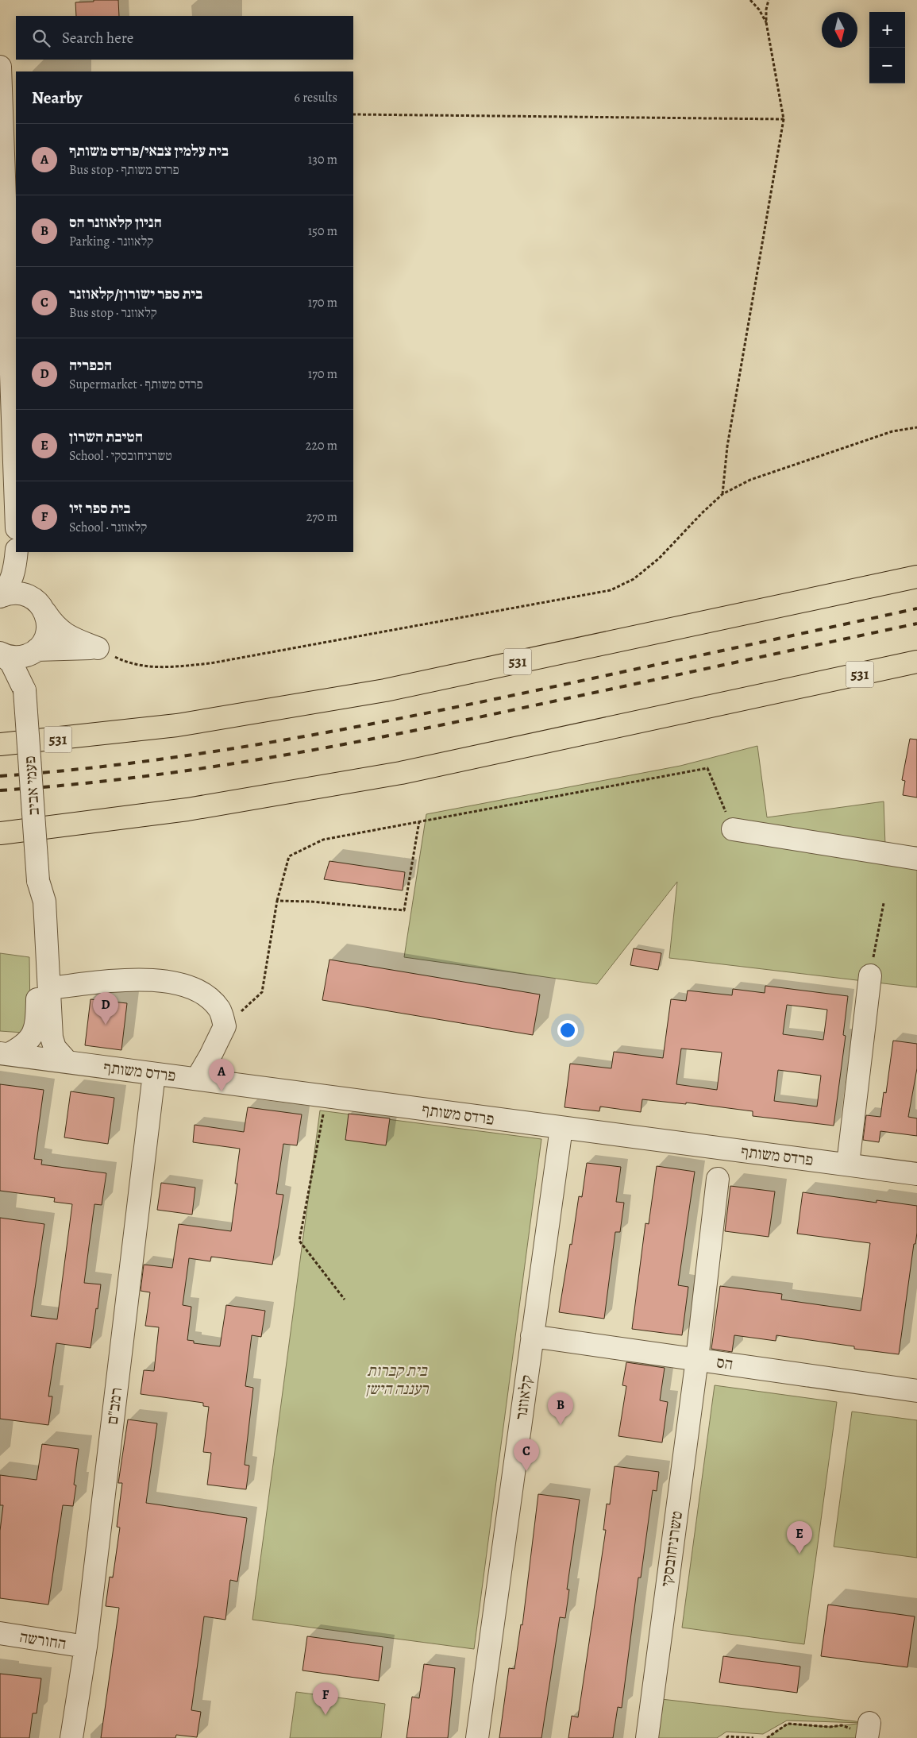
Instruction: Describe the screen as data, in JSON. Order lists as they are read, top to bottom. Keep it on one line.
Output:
{"streets":{"highway":["531"],"street":["פעמי אביב","פרדס משותף","הס","קלאוזנר","רמב\"ם","טשרניחובסקי","החורשה"]},"crossings":[["פעמי אביב","פרדס משותף"],["פרדס משותף","קלאוזנר"],["פרדס משותף","רמב\"ם"],["הס","קלאוזנר"],["הס","טשרניחובסקי"],["רמב\"ם","החורשה"]],"parks":["בית קברות רעננה הישן"],"north":"bottom","page":{"map_buttons":["+","−"],"search":"Search here","heading":["Nearby","6 results"],"list":[{"mark":"A","name":"בית עלמין צבאי/פרדס משותף","note":"Bus stop · פרדס משותף","value":"130 m"},{"mark":"B","name":"חניון קלאוזנר הס","note":"Parking · קלאוזנר","value":"150 m"},{"mark":"C","name":"בית ספר ישורון/קלאוזנר","note":"Bus stop · קלאוזנר","value":"170 m"},{"mark":"D","name":"הכפריה","note":"Supermarket · פרדס משותף","value":"170 m"},{"mark":"E","name":"חטיבת השרון","note":"School · טשרניחובסקי","value":"220 m"},{"mark":"F","name":"בית ספר זיו","note":"School · קלאוזנר","value":"270 m"}],"pins":["D","A","B","C","E","F"]}}
